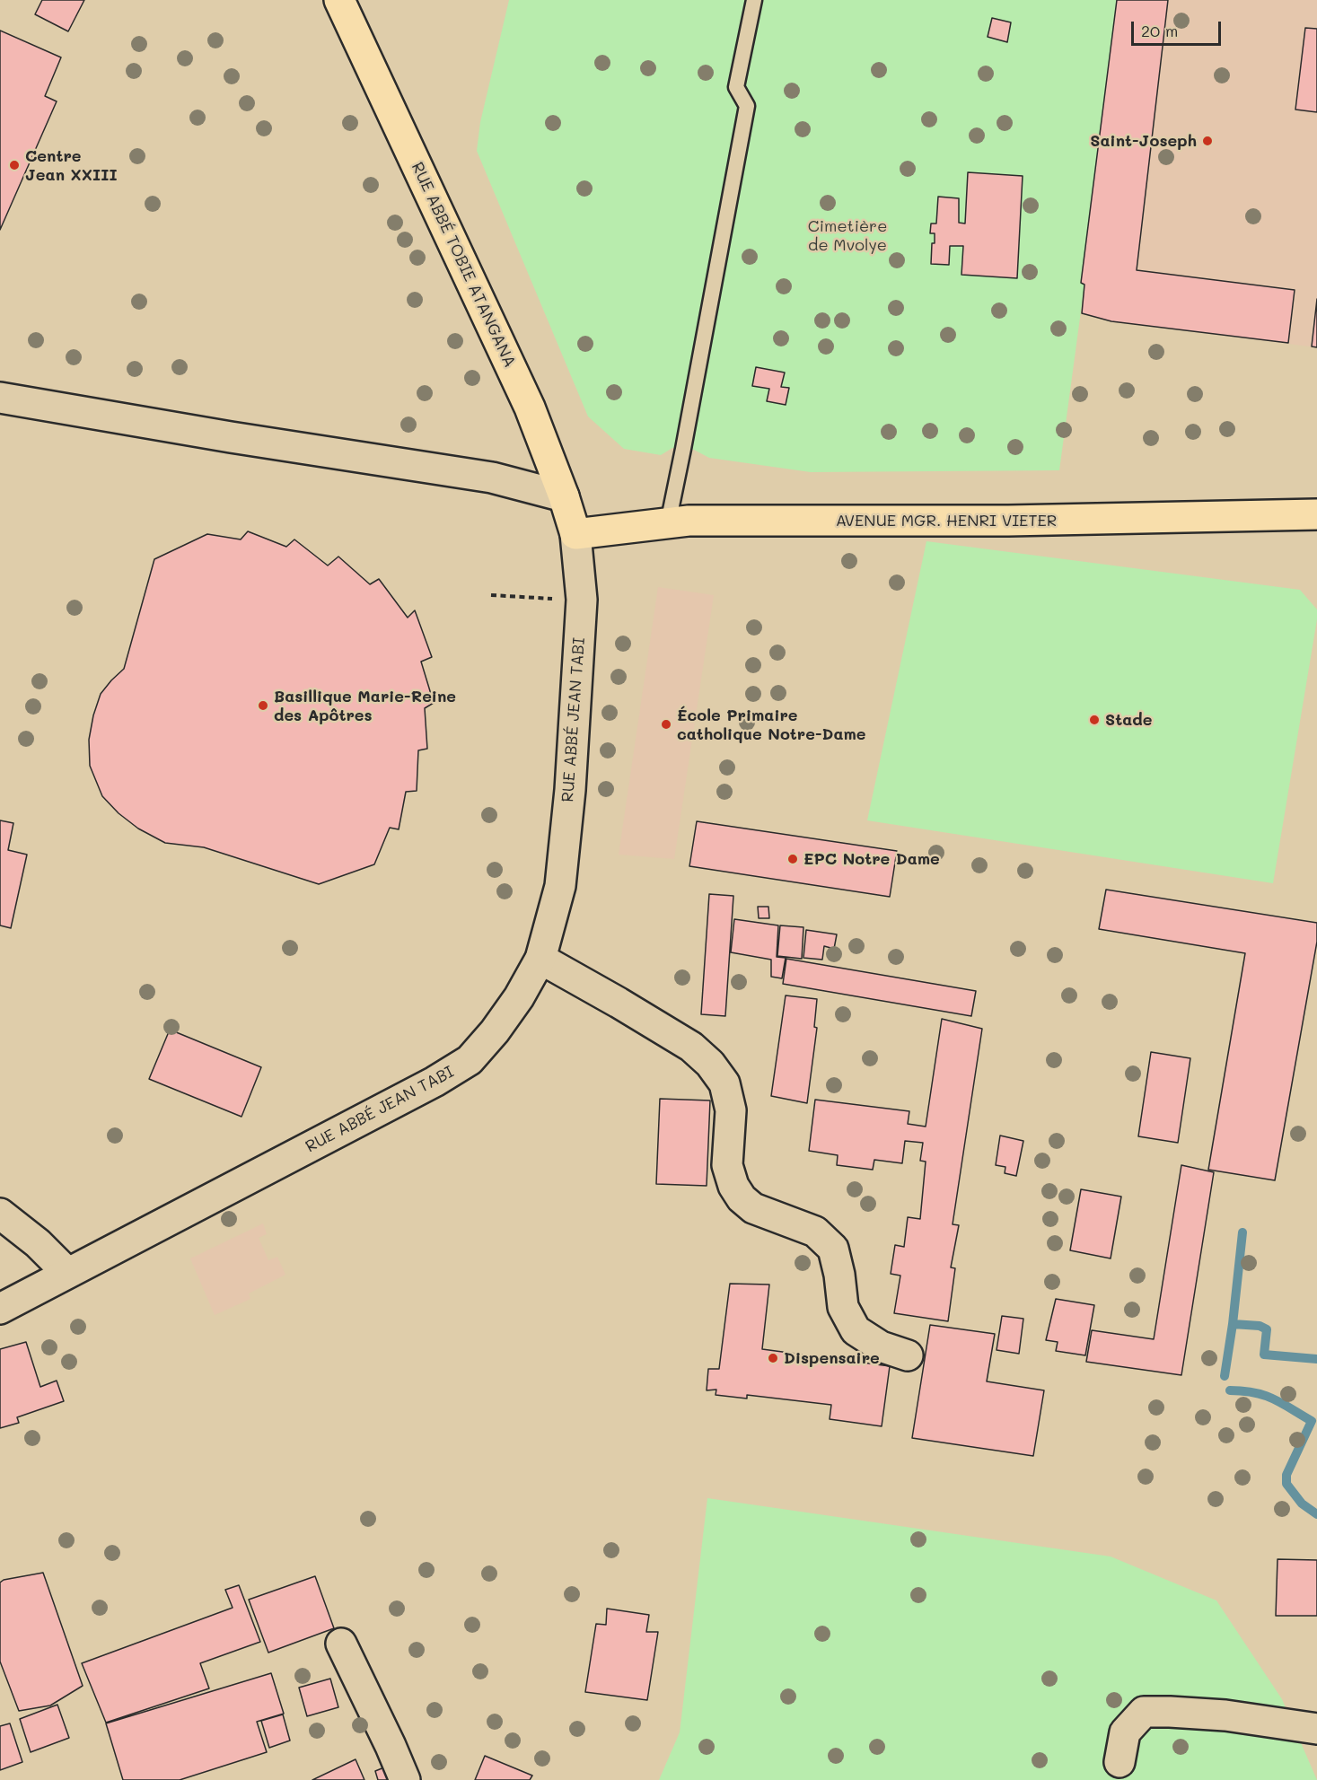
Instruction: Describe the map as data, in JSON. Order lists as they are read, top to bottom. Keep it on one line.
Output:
{"streets":{"main road":["RUE ABBÉ TOBIE ATANGANA","AVENUE MGR. HENRI VIETER"],"street":["RUE ABBÉ JEAN TABI"]},"crossings":[["RUE ABBÉ TOBIE ATANGANA","AVENUE MGR. HENRI VIETER"],["RUE ABBÉ TOBIE ATANGANA","RUE ABBÉ JEAN TABI"],["AVENUE MGR. HENRI VIETER","RUE ABBÉ JEAN TABI"]],"parks":["Cimetière de Mvolye"],"places":["Saint-Joseph","Centre Jean XXIII","Basillique Marie-Reine des Apôtres","Stade","École Primaire catholique Notre-Dame","EPC Notre Dame","Dispensaire"],"scale_bar":"20 m"}
